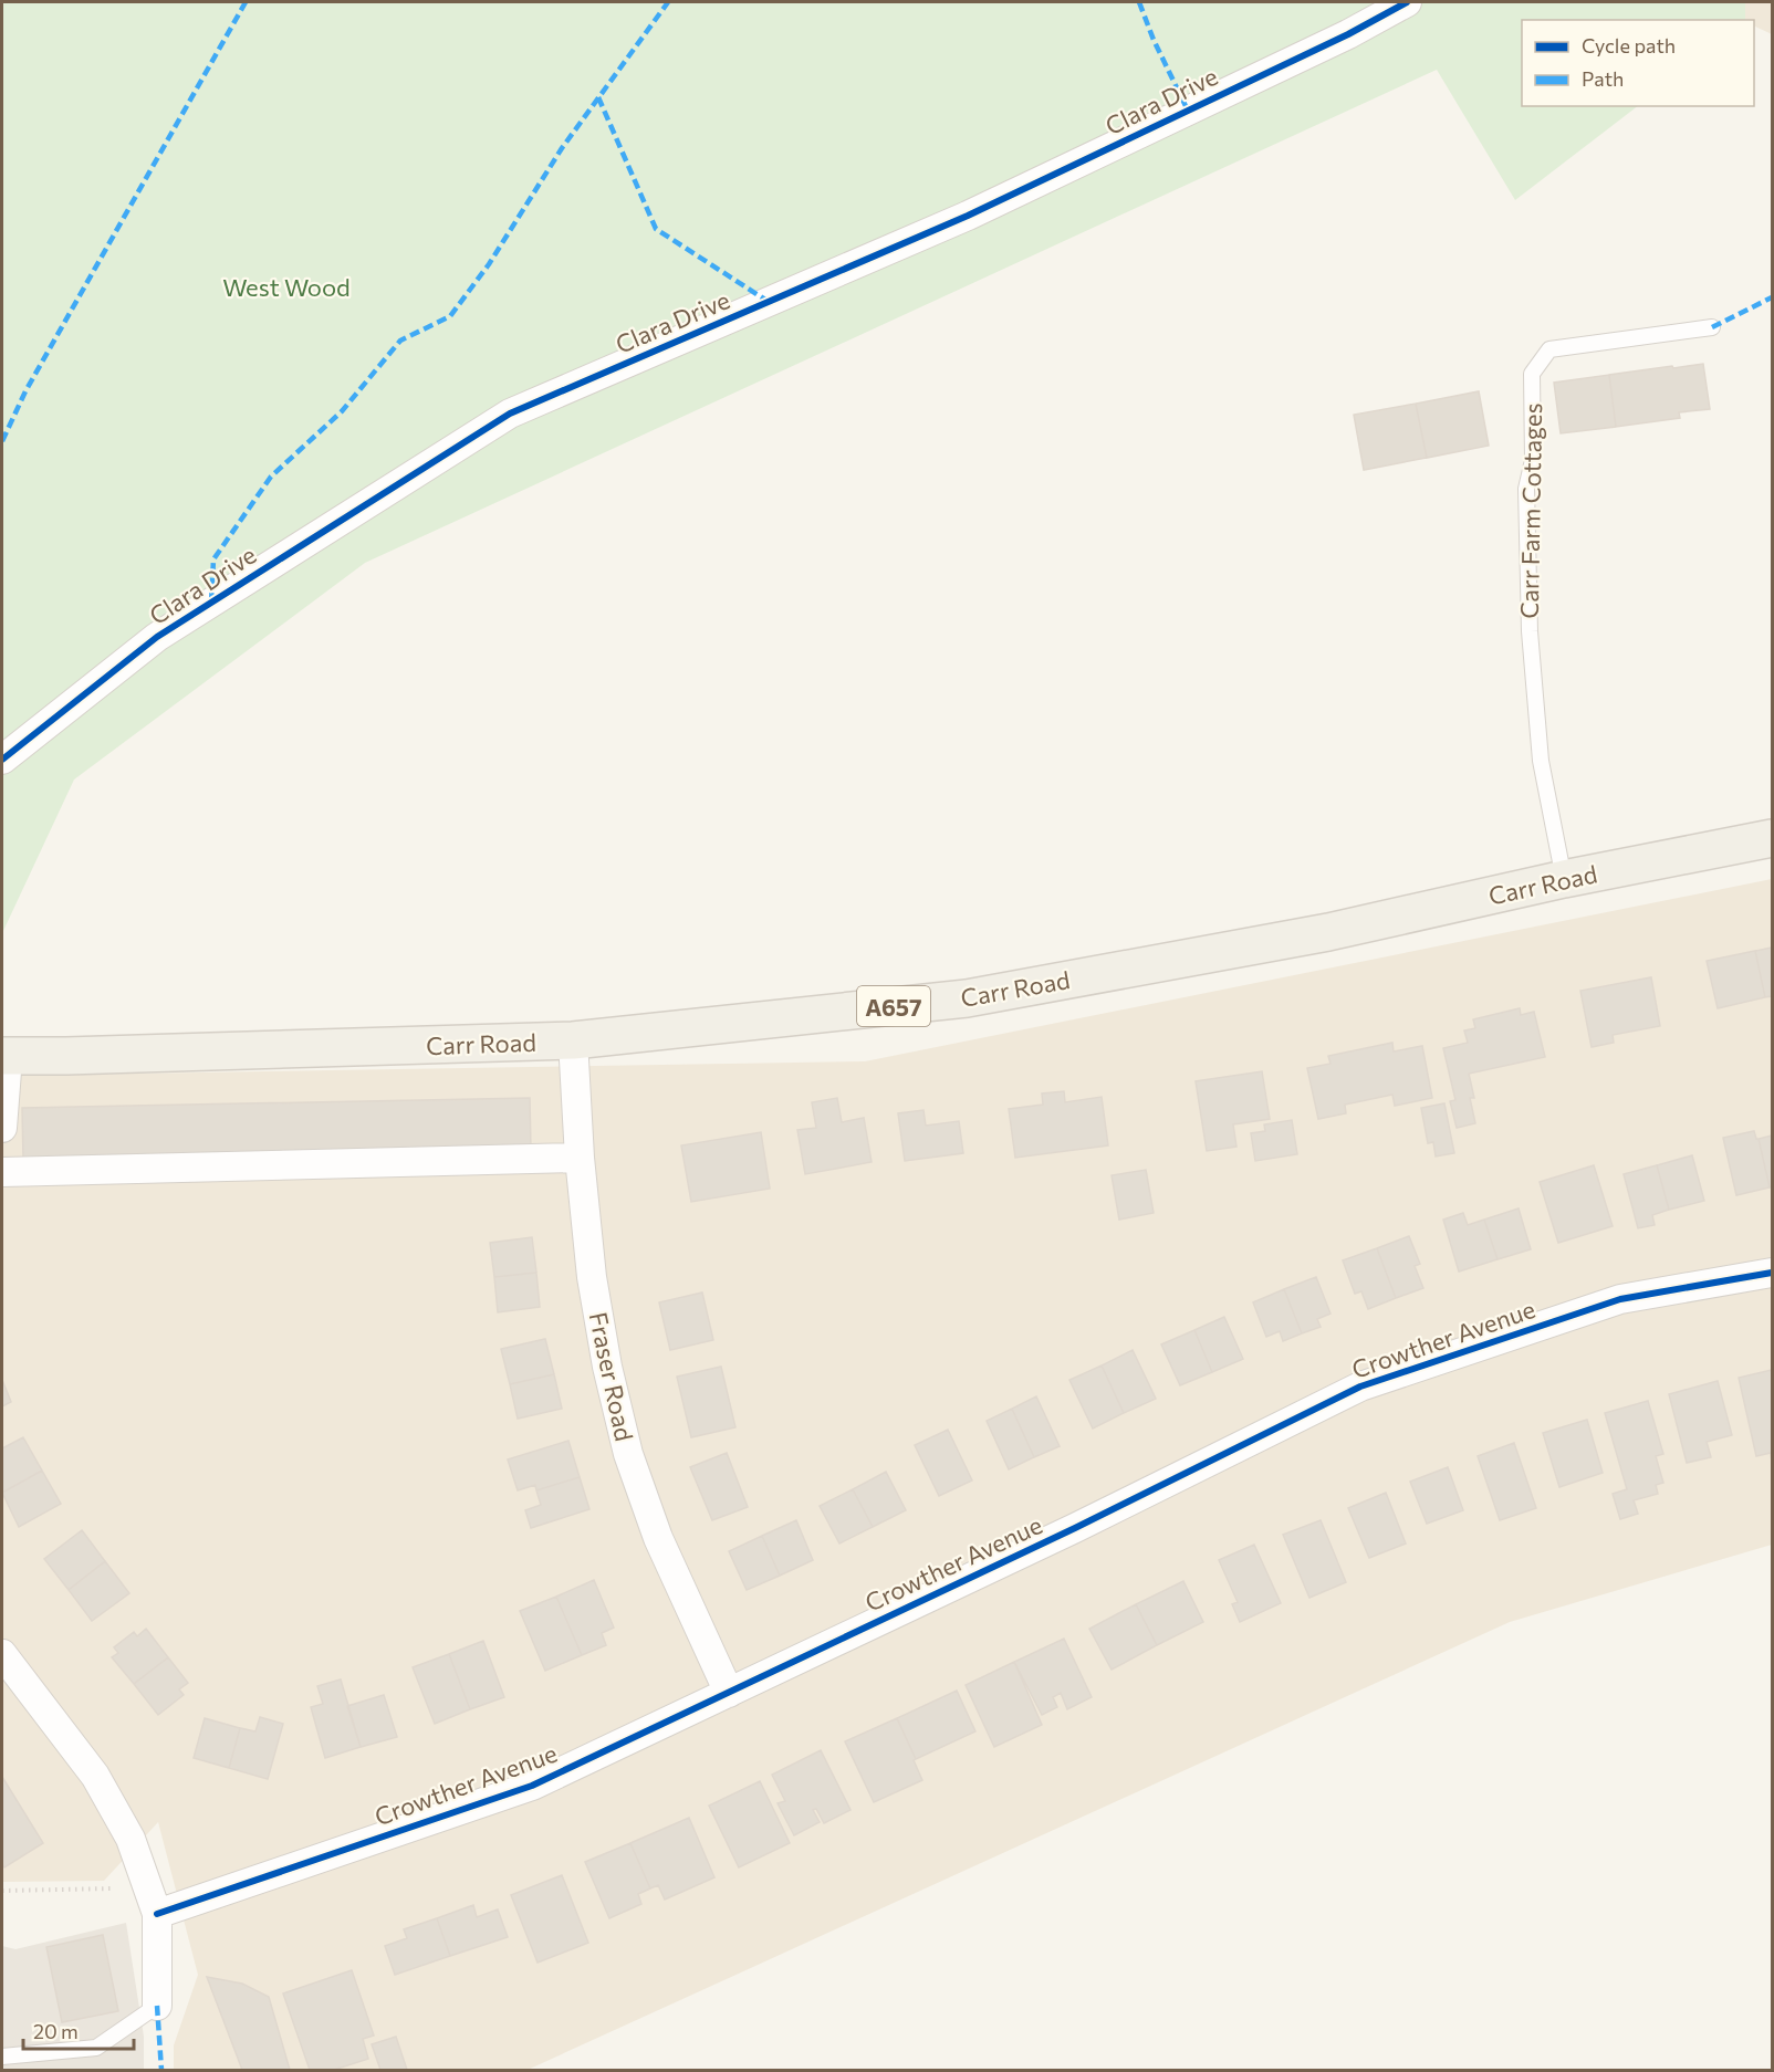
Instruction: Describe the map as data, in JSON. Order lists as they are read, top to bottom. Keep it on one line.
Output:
{"streets":{"main road":["Carr Road","A657"],"street":["Clara Drive","Crowther Avenue","Fraser Road"],"lane":["Carr Farm Cottages"]},"crossings":[["Carr Farm Cottages","Carr Road"],["Carr Road","Fraser Road"],["Crowther Avenue","Fraser Road"]],"parks":["West Wood"],"legend":["Cycle path","Path"],"scale_bar":"20 m"}
